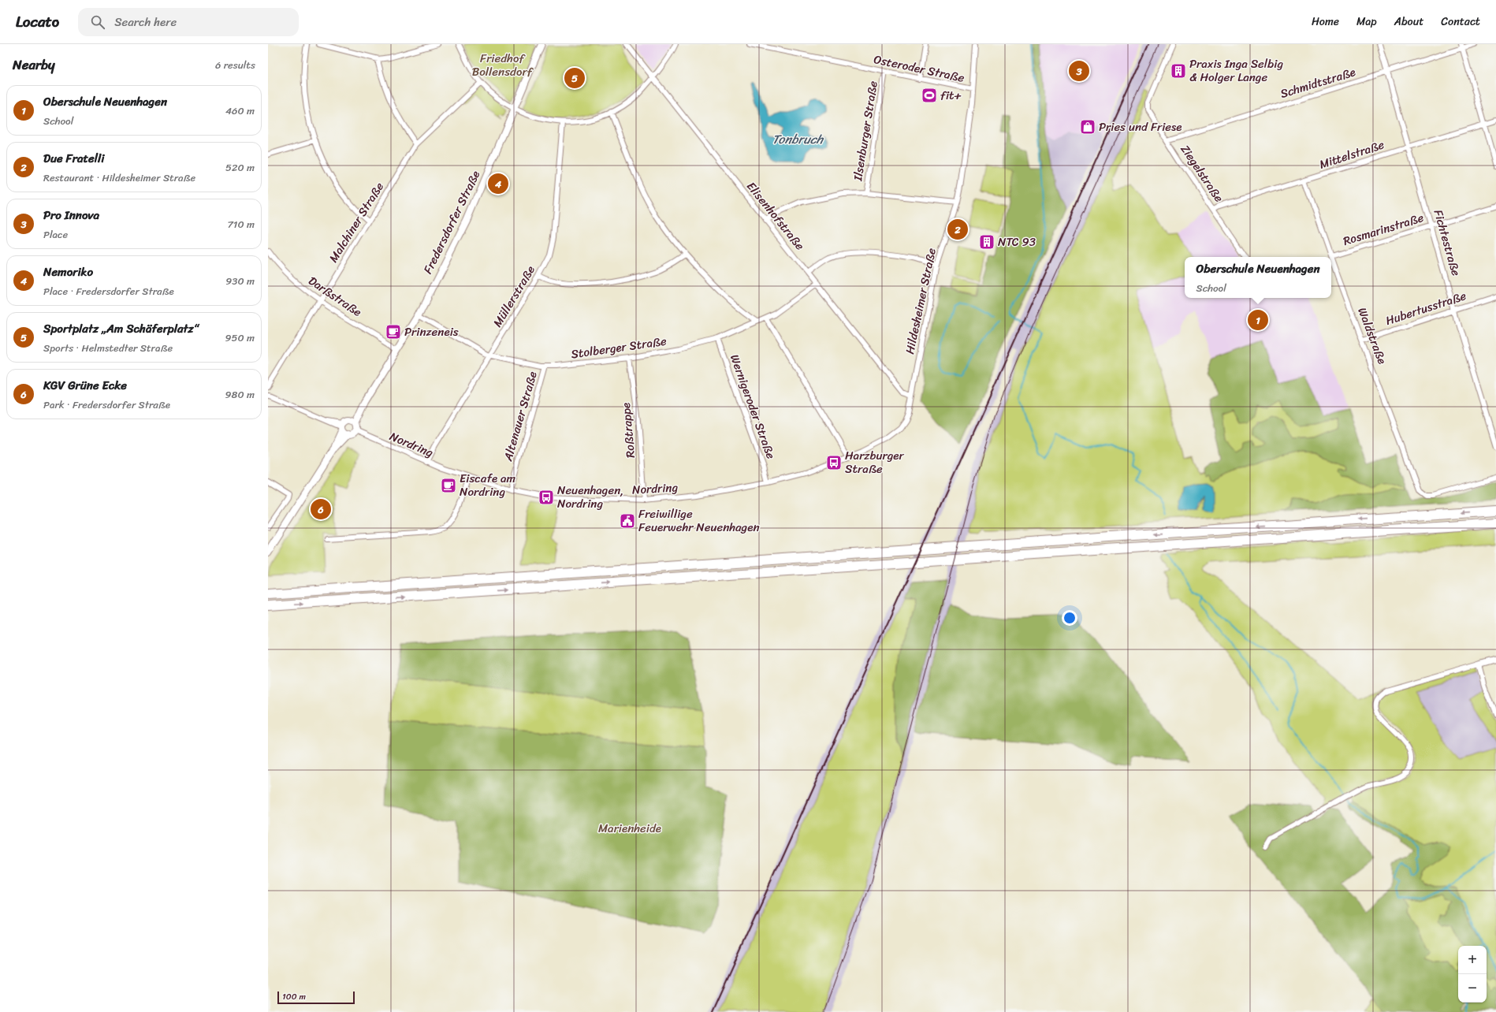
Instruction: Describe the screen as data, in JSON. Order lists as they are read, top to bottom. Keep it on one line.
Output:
{"streets":{"street":["Osteroder Straße","Schmidtstraße","Ilsenburger Straße","Mittelstraße","Ziegelstraße","Elisenhofstraße","Malchiner Straße","Fredersdorfer Straße","Rosmarinstraße","Fichtestraße","Darßstraße","Müllerstraße","Hildesheimer Straße","Hubertusstraße","Waldstraße","Stolberger Straße","Wernigeroder Straße","Altenauer Straße","Roßtrappe","Nordring"]},"crossings":[["Osteroder Straße","Ilsenburger Straße"],["Osteroder Straße","Hildesheimer Straße"],["Schmidtstraße","Ziegelstraße"],["Schmidtstraße","Fichtestraße"],["Mittelstraße","Ziegelstraße"],["Mittelstraße","Fichtestraße"],["Mittelstraße","Waldstraße"],["Elisenhofstraße","Hildesheimer Straße"],["Elisenhofstraße","Stolberger Straße"],["Malchiner Straße","Darßstraße"],["Fredersdorfer Straße","Darßstraße"],["Fredersdorfer Straße","Stolberger Straße"],["Fredersdorfer Straße","Nordring"],["Rosmarinstraße","Fichtestraße"],["Rosmarinstraße","Waldstraße"],["Fichtestraße","Hubertusstraße"],["Müllerstraße","Stolberger Straße"],["Müllerstraße","Nordring"],["Hildesheimer Straße","Nordring"],["Hubertusstraße","Waldstraße"],["Stolberger Straße","Wernigeroder Straße"],["Stolberger Straße","Altenauer Straße"],["Stolberger Straße","Roßtrappe"],["Wernigeroder Straße","Nordring"],["Altenauer Straße","Nordring"],["Roßtrappe","Nordring"]],"water":["Tonbruch"],"parks":["Friedhof Bollensdorf","Marienheide"],"places":{"building":["Praxis Inga Selbig & Holger Lange","NTC 93"],"sports":["fit+"],"shop":["Pries und Friese"],"cafe":["Prinzeneis","Eiscafe am Nordring"],"bus stop":["Harzburger Straße","Neuenhagen, Nordring"],"public building":["Freiwillige Feuerwehr Neuenhagen"]},"scale_bar":"100 m","page":{"header":"Locato","search":"Search here","nav":["Home","Map","About","Contact"],"heading":["Nearby","6 results"],"pins":["3","5","4","2","1","6"],"list":[{"mark":"1","name":"Oberschule Neuenhagen","note":"School","value":"460 m"},{"mark":"2","name":"Due Fratelli","note":"Restaurant · Hildesheimer Straße","value":"520 m"},{"mark":"3","name":"Pro Innova","note":"Place","value":"710 m"},{"mark":"4","name":"Nemoriko","note":"Place · Fredersdorfer Straße","value":"930 m"},{"mark":"5","name":"Sportplatz „Am Schäferplatz“","note":"Sports · Helmstedter Straße","value":"950 m"},{"mark":"6","name":"KGV Grüne Ecke","note":"Park · Fredersdorfer Straße","value":"980 m"}],"popup":["Oberschule Neuenhagen","School"],"map_buttons":["+","−"],"scale":"100 m"}}
